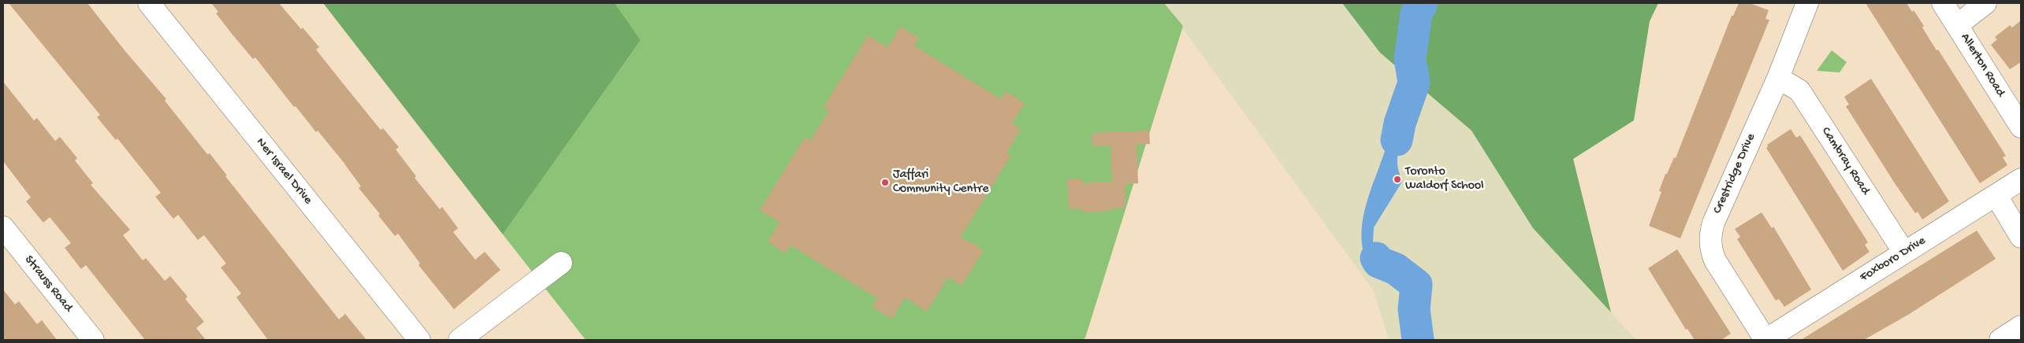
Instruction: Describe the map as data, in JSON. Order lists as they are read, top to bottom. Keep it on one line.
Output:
{"streets":{"street":["Allerton Road","Cambray Road","Ner Israel Drive","Crestridge Drive","Foxboro Drive","Strauss Road"]},"crossings":[["Cambray Road","Crestridge Drive"],["Cambray Road","Foxboro Drive"],["Crestridge Drive","Foxboro Drive"]],"places":["Toronto Waldorf School","Jaffari Community Centre"]}
